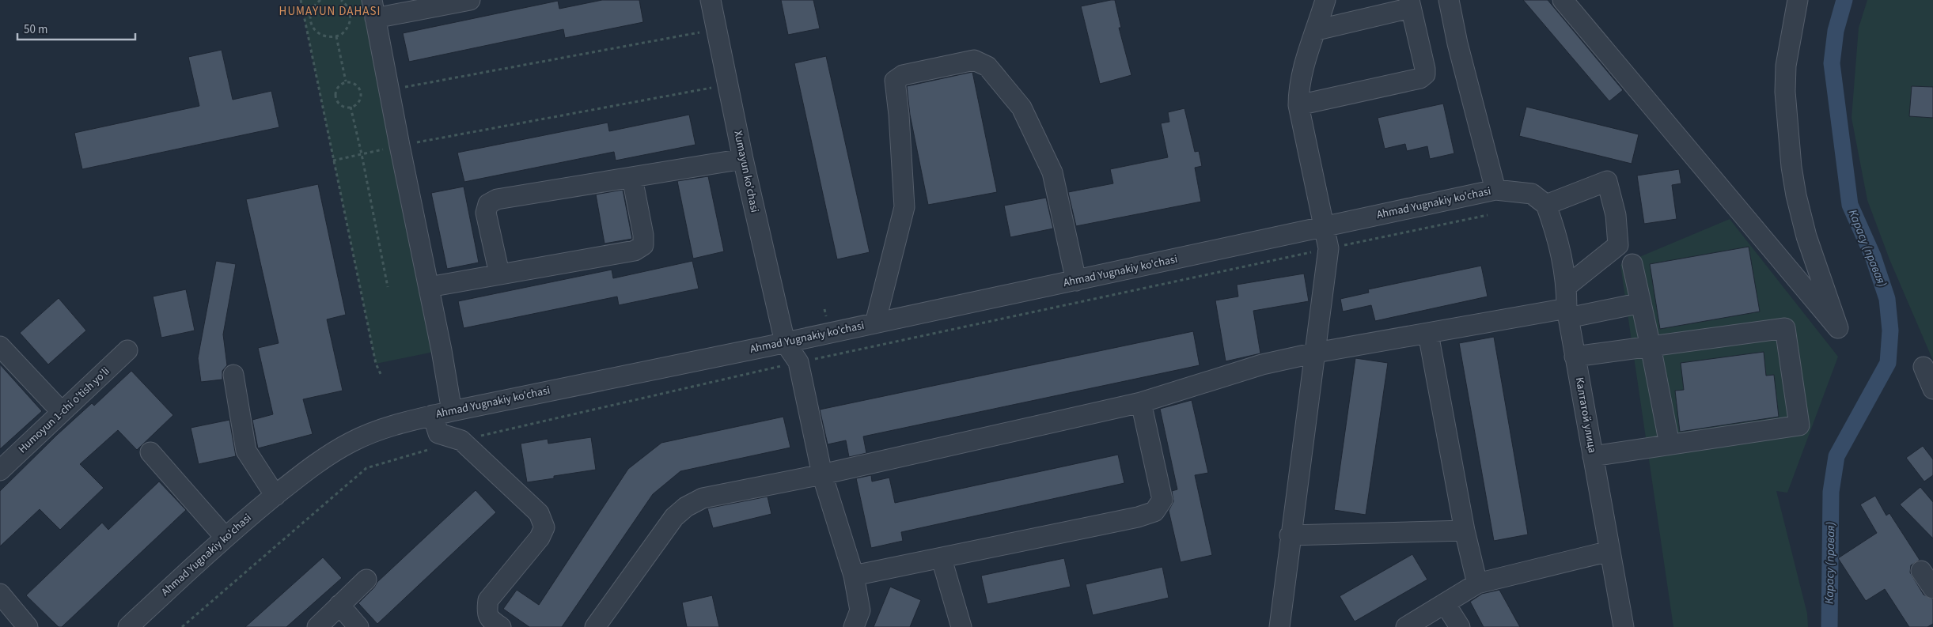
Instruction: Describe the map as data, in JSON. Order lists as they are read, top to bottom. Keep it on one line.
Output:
{"streets":{"street":["Xumayun ko'chasi","Ahmad Yugnakiy ko'chasi","Humoyun 1-chi o'tish yo'li","Калтатой улица"]},"crossings":[["Xumayun ko'chasi","Ahmad Yugnakiy ko'chasi"],["Ahmad Yugnakiy ko'chasi","Калтатой улица"]],"districts":["HUMAYUN DAHASI"],"water":["Карасу (правая)"],"scale_bar":"50 m"}
